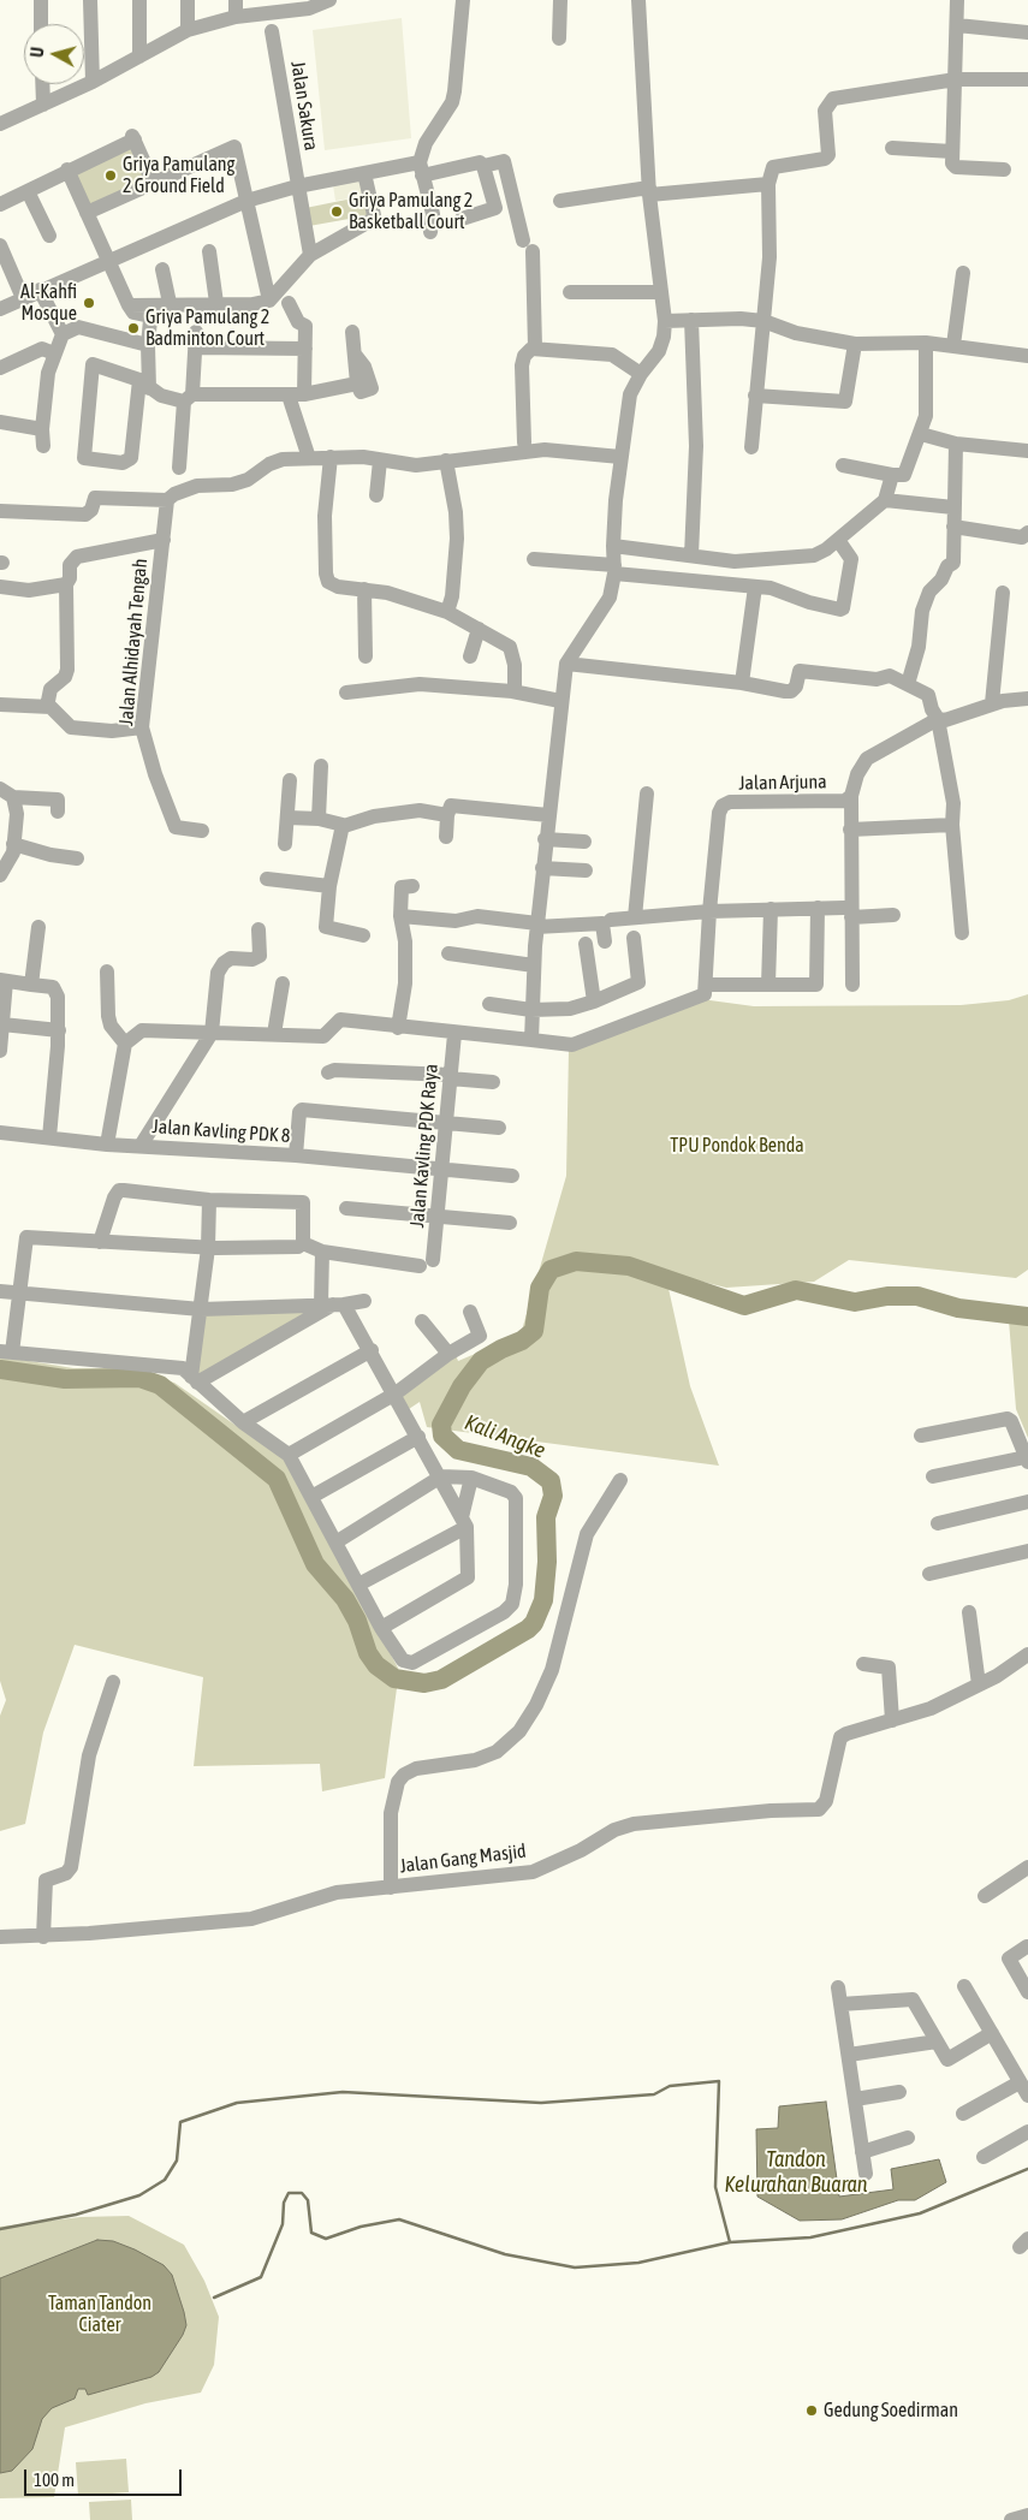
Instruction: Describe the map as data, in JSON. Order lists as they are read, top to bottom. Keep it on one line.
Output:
{"streets":{"street":["Jalan Sakura","Jalan Alhidayah Tengah","Jalan Arjuna","Jalan Kavling PDK 8","Jalan Kavling PDK Raya","Jalan Gang Masjid"]},"crossings":[["Jalan Kavling PDK 8","Jalan Kavling PDK Raya"]],"water":["Kali Angke","Tandon Kelurahan Buaran"],"parks":["TPU Pondok Benda","Taman Tandon Ciater"],"places":["Griya Pamulang 2 Ground Field","Griya Pamulang 2 Basketball Court","Al-Kahfi Mosque","Griya Pamulang 2 Badminton Court","Gedung Soedirman"],"scale_bar":"100 m","north":"left"}
